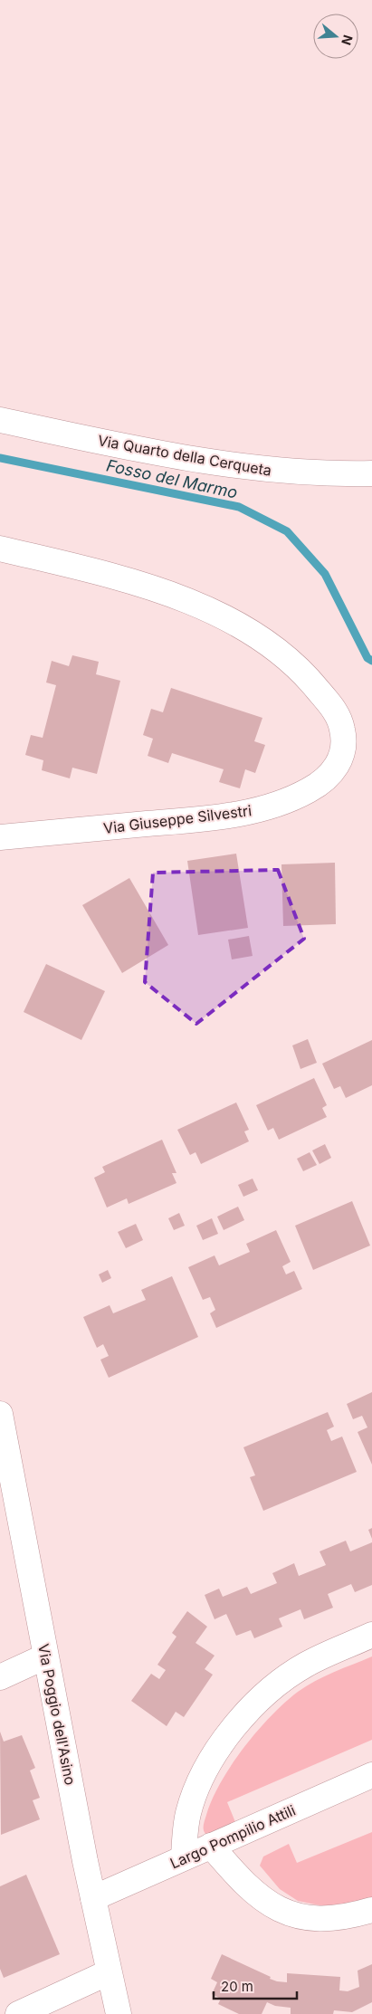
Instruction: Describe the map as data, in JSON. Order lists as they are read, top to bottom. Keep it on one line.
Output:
{"streets":{"street":["Via Quarto della Cerqueta","Via Giuseppe Silvestri","Via Poggio dell'Asino","Largo Pompilio Attili"]},"crossings":[["Via Poggio dell'Asino","Largo Pompilio Attili"]],"water":["Fosso del Marmo"],"scale_bar":"20 m","north":"right"}
